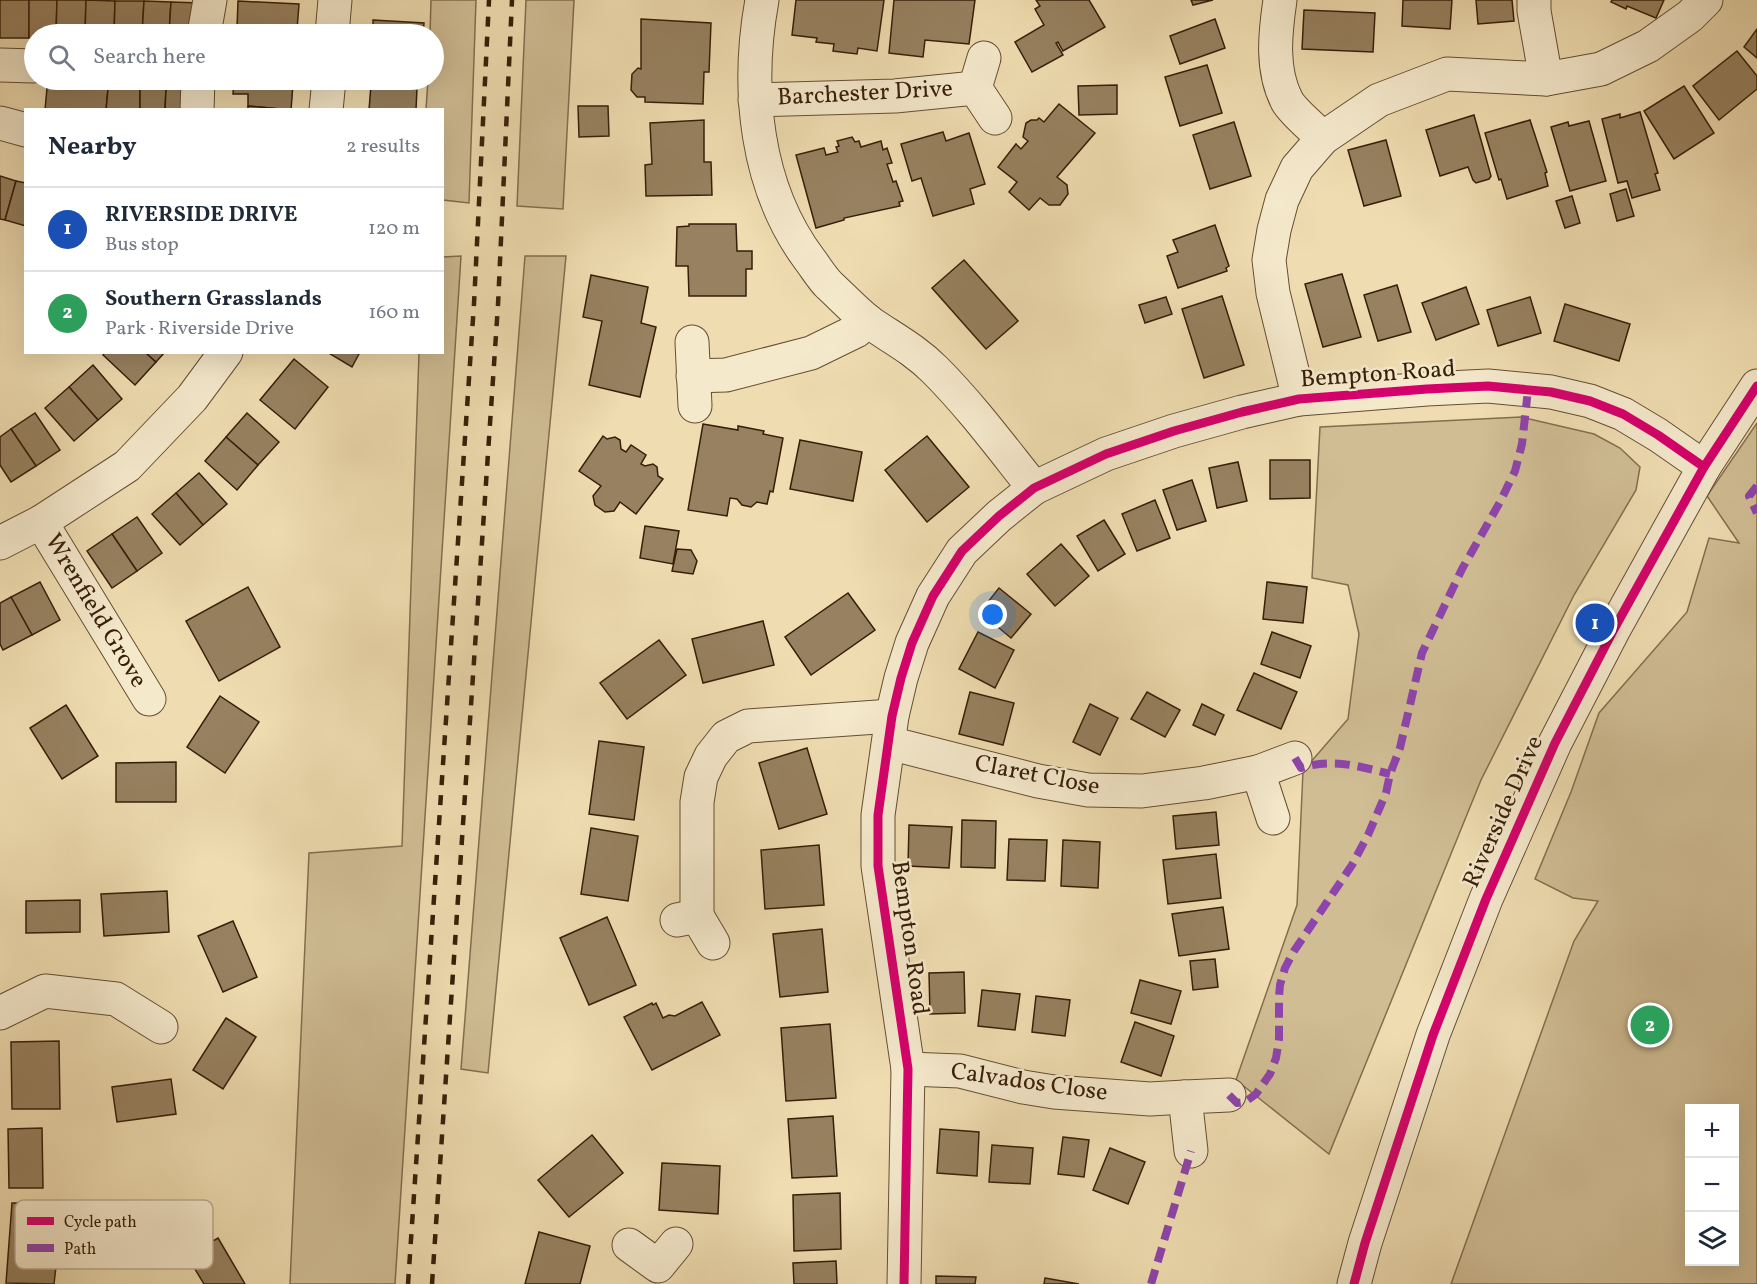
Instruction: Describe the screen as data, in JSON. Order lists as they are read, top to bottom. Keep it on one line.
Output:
{"streets":{"street":["Barchester Drive","Bempton Road","Wrenfield Grove","Claret Close","Riverside Drive","Calvados Close"]},"crossings":[["Barchester Drive","Bempton Road"],["Bempton Road","Claret Close"],["Bempton Road","Riverside Drive"],["Bempton Road","Calvados Close"]],"legend":["Cycle path","Path"],"page":{"search":"Search here","heading":["Nearby","2 results"],"list":[{"mark":"1","name":"RIVERSIDE DRIVE","note":"Bus stop","value":"120 m"},{"mark":"2","name":"Southern Grasslands","note":"Park · Riverside Drive","value":"160 m"}],"pins":["1","2"],"map_buttons":["+","−"]}}
